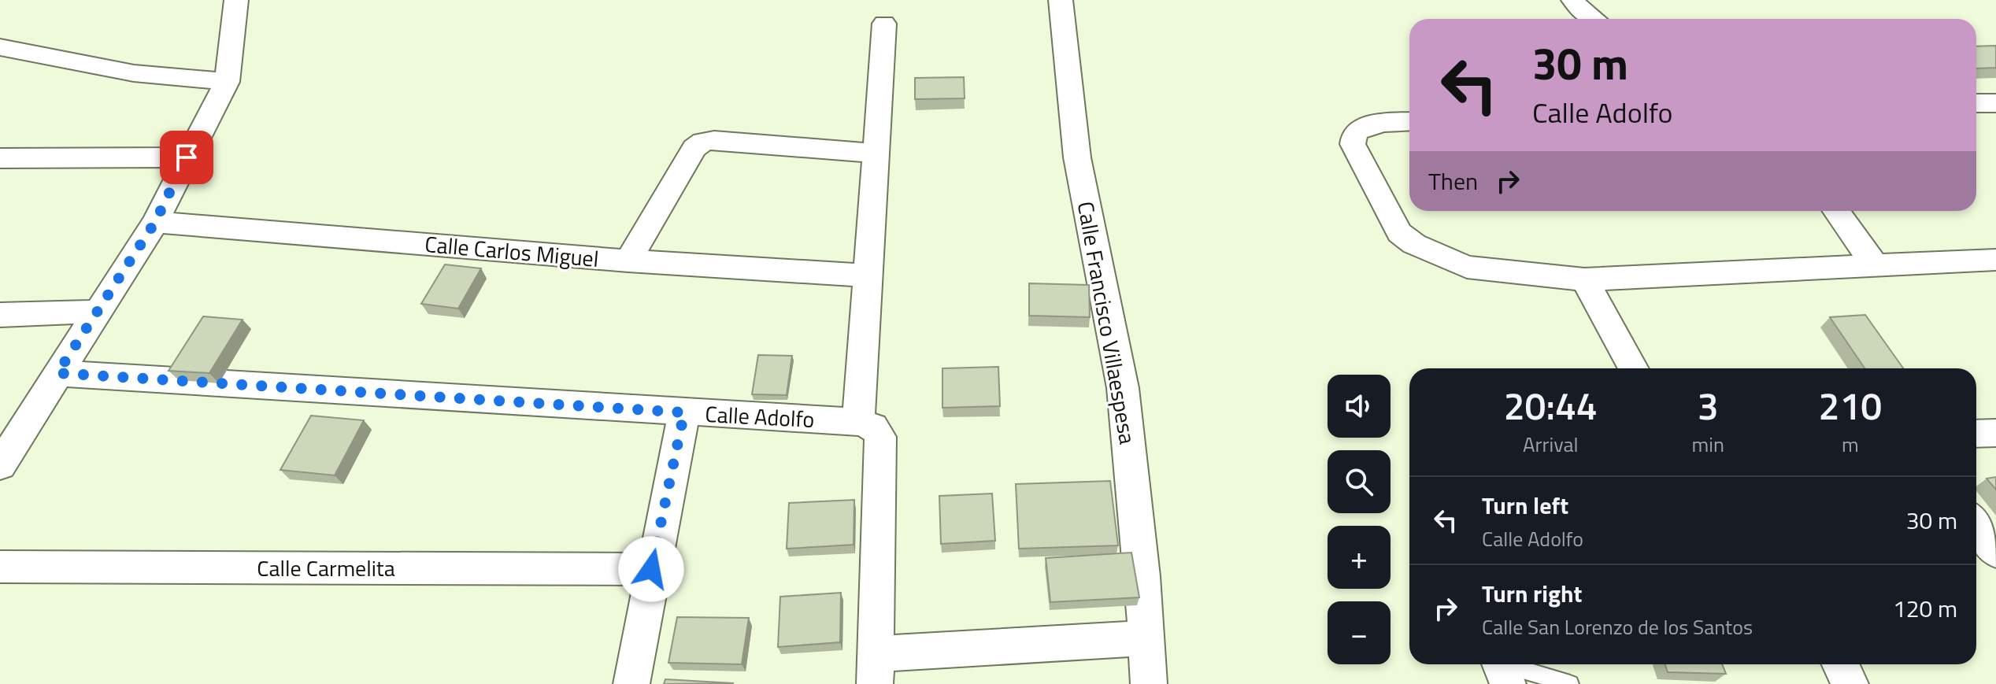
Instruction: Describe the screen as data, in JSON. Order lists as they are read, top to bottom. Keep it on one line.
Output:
{"streets":{"street":["Calle Carlos Miguel","Calle Francisco Villaespesa","Calle Adolfo","Calle Carmelita"]},"page":{"turn":["30 m","Calle Adolfo"],"then":"Then","eta":["20:44","Arrival","3","min","210","m"],"map_buttons":["+","−"],"list":[{"name":"Turn left","note":"Calle Adolfo","value":"30 m"},{"name":"Turn right","note":"Calle San Lorenzo de los Santos","value":"120 m"}]}}
